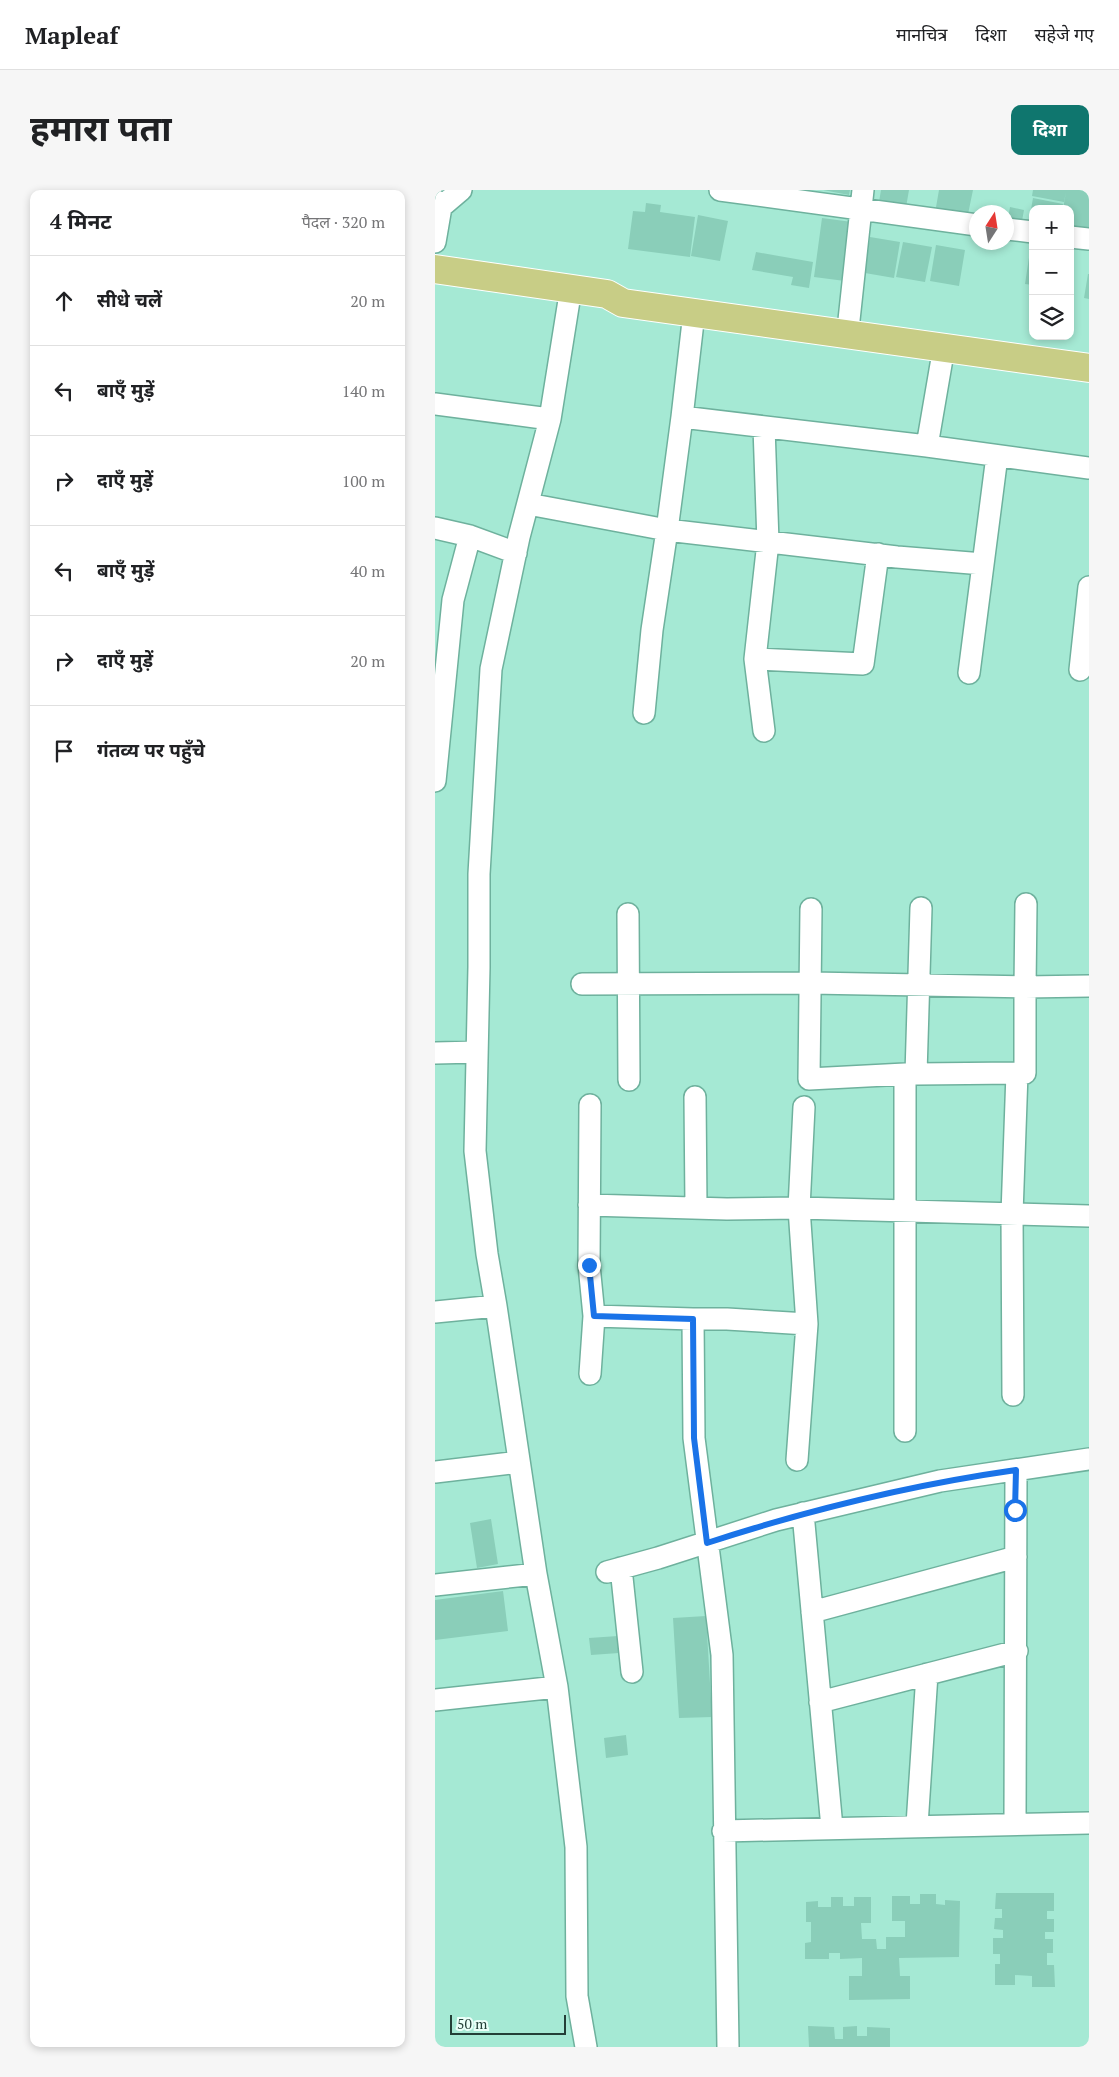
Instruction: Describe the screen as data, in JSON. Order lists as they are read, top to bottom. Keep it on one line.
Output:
{"scale_bar":"50 m","north":"top","page":{"header":"Mapleaf","nav":["मानचित्र","दिशा","सहेजे गए"],"title":"हमारा पता","buttons":"दिशा","heading":["4 मिनट","पैदल · 320 m"],"map_buttons":["+","−"],"list":[["सीधे चलें","20 m"],["बाएँ मुड़ें","140 m"],["दाएँ मुड़ें","100 m"],["बाएँ मुड़ें","40 m"],["दाएँ मुड़ें","20 m"],"गंतव्य पर पहुँचे"],"scale":"50 m"}}
